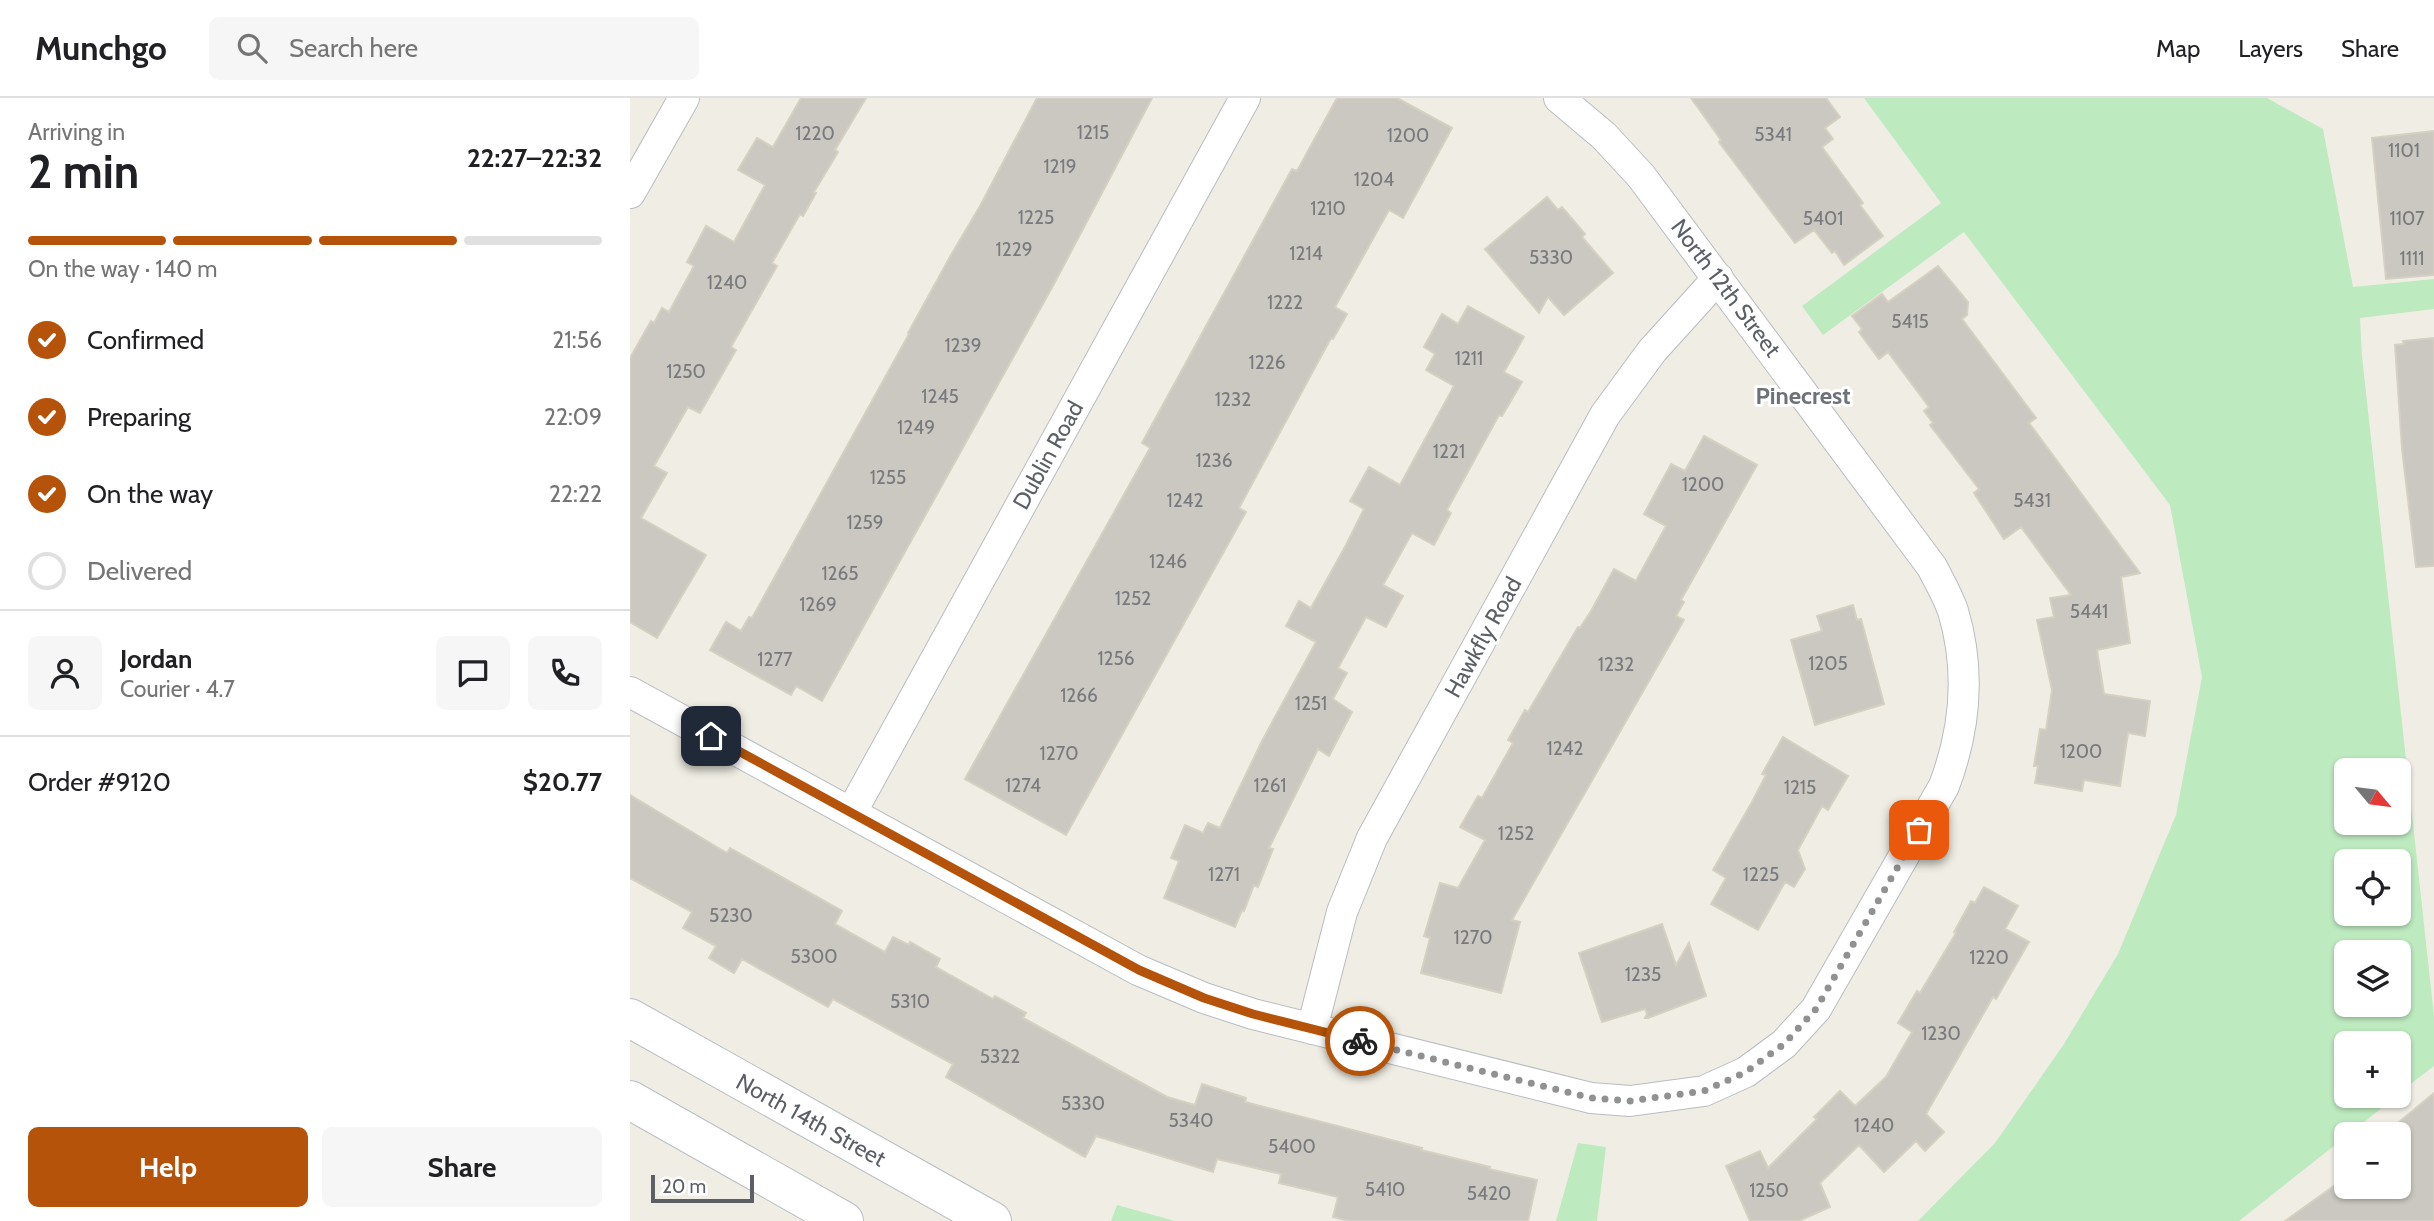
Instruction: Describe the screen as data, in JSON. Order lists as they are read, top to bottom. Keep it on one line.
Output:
{"streets":{"main road":["North 14th Street"],"street":["North 12th Street","Dublin Road","Hawkfly Road"]},"crossings":[["North 12th Street","Dublin Road"],["North 12th Street","Hawkfly Road"]],"districts":["Pinecrest"],"house_numbers":["1215","1220","5341","1200","1101","1219","1204","1210","1225","5401","1107","1229","1214","5330","1111","1240","1222","5415","1239","1211","1226","1250","1245","1232","1249","1221","1236","1255","1200","1242","5431","1259","1246","1265","1252","1269","5441","1256","1277","1205","1232","1266","1251","1242","1200","1270","1274","1261","1215","1252","1271","1225","5230","1270","5300","1220","1235","5310","1230","5322","5330","5340","1240","5400","5410","1250","5420"],"scale_bar":"20 m","north":"bottom right","page":{"header":"Munchgo","search":"Search here","nav":["Map","Layers","Share"],"heading":["2 min","Arriving in","22:27–22:32"],"panel":["Jordan","Courier · 4.7","Order #9120","$20.77"],"bar":"On the way · 140 m","list":[["Confirmed","21:56"],["Preparing","22:09"],["On the way","22:22"],"Delivered"],"map_buttons":["+","−"],"buttons":["Help","Share"],"scale":"20 m"}}
